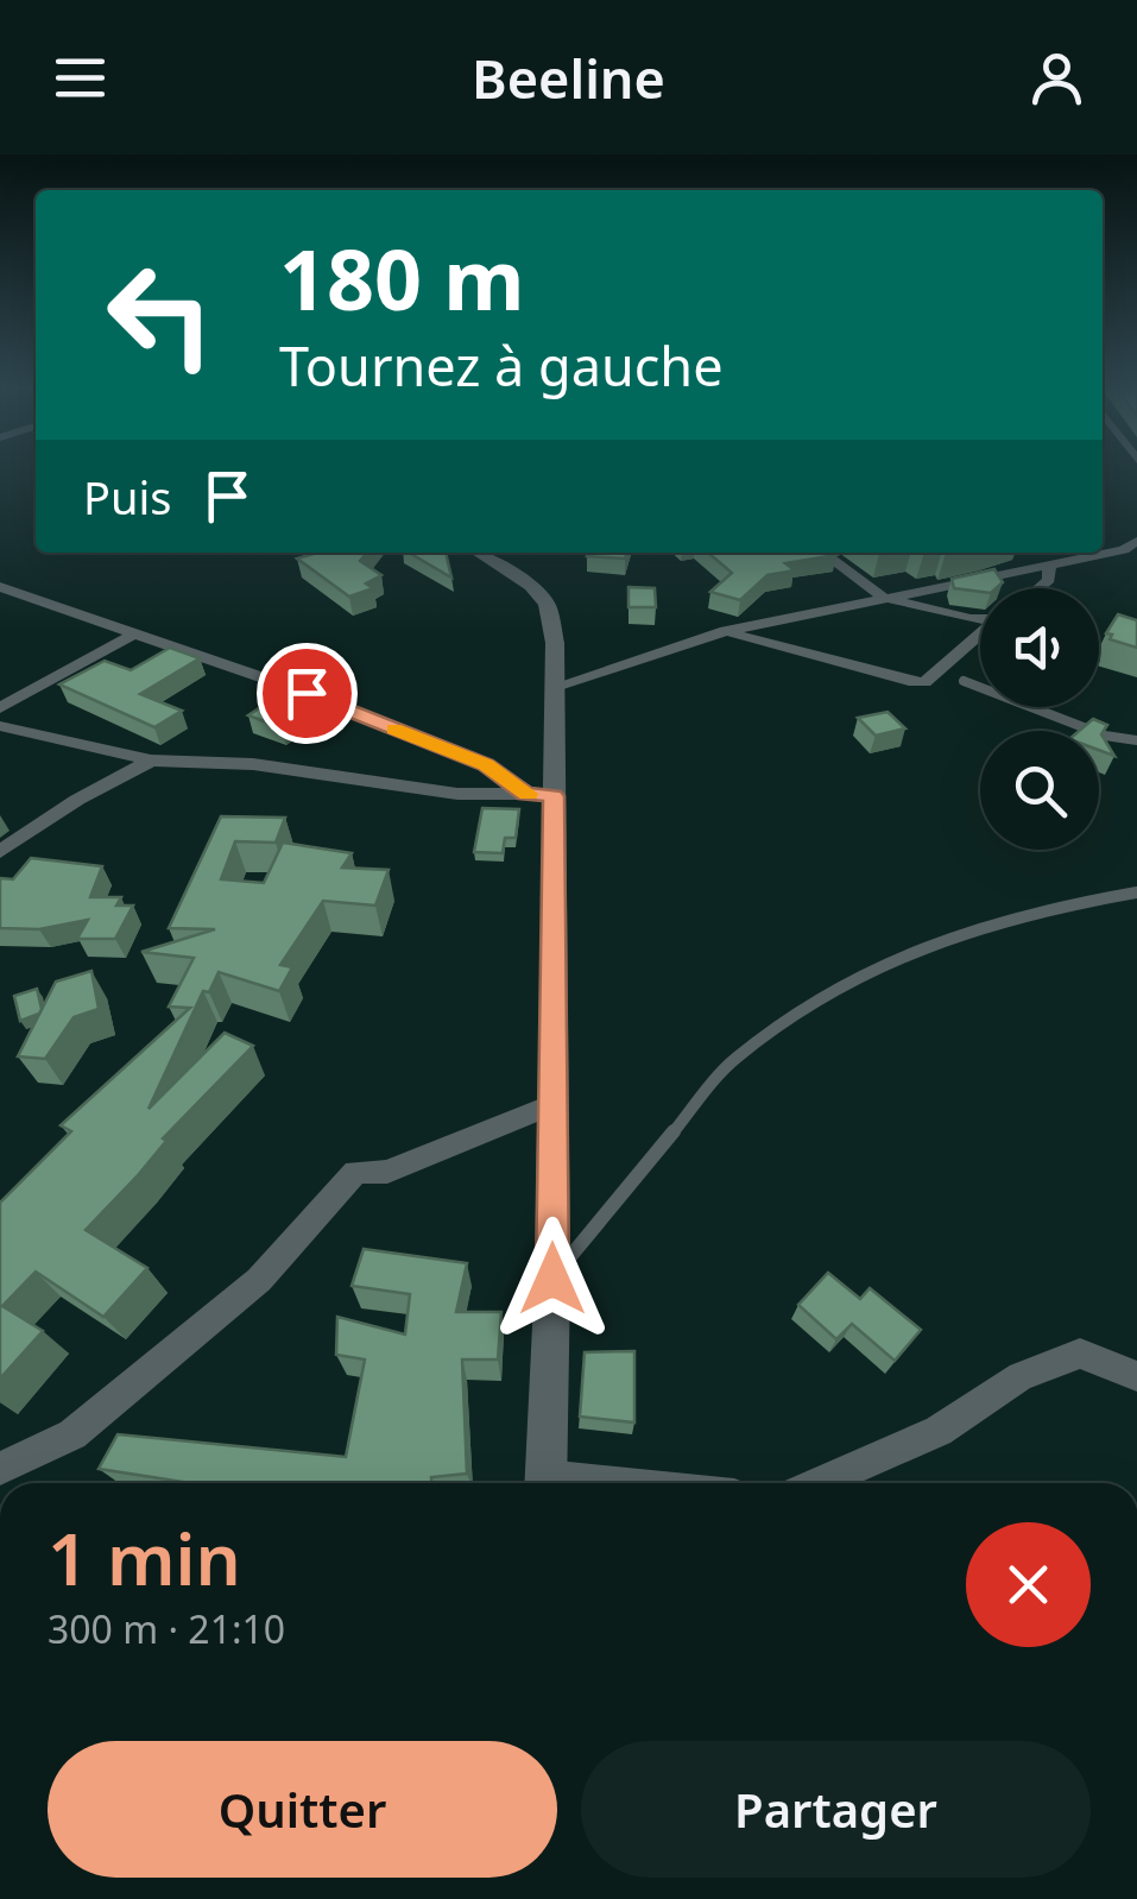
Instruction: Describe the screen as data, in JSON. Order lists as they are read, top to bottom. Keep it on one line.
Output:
{"page":{"header":"Beeline","turn":["180 m","Tournez à gauche"],"then":"Puis","heading":["1 min","300 m · 21:10"],"buttons":["Quitter","Partager"]}}
